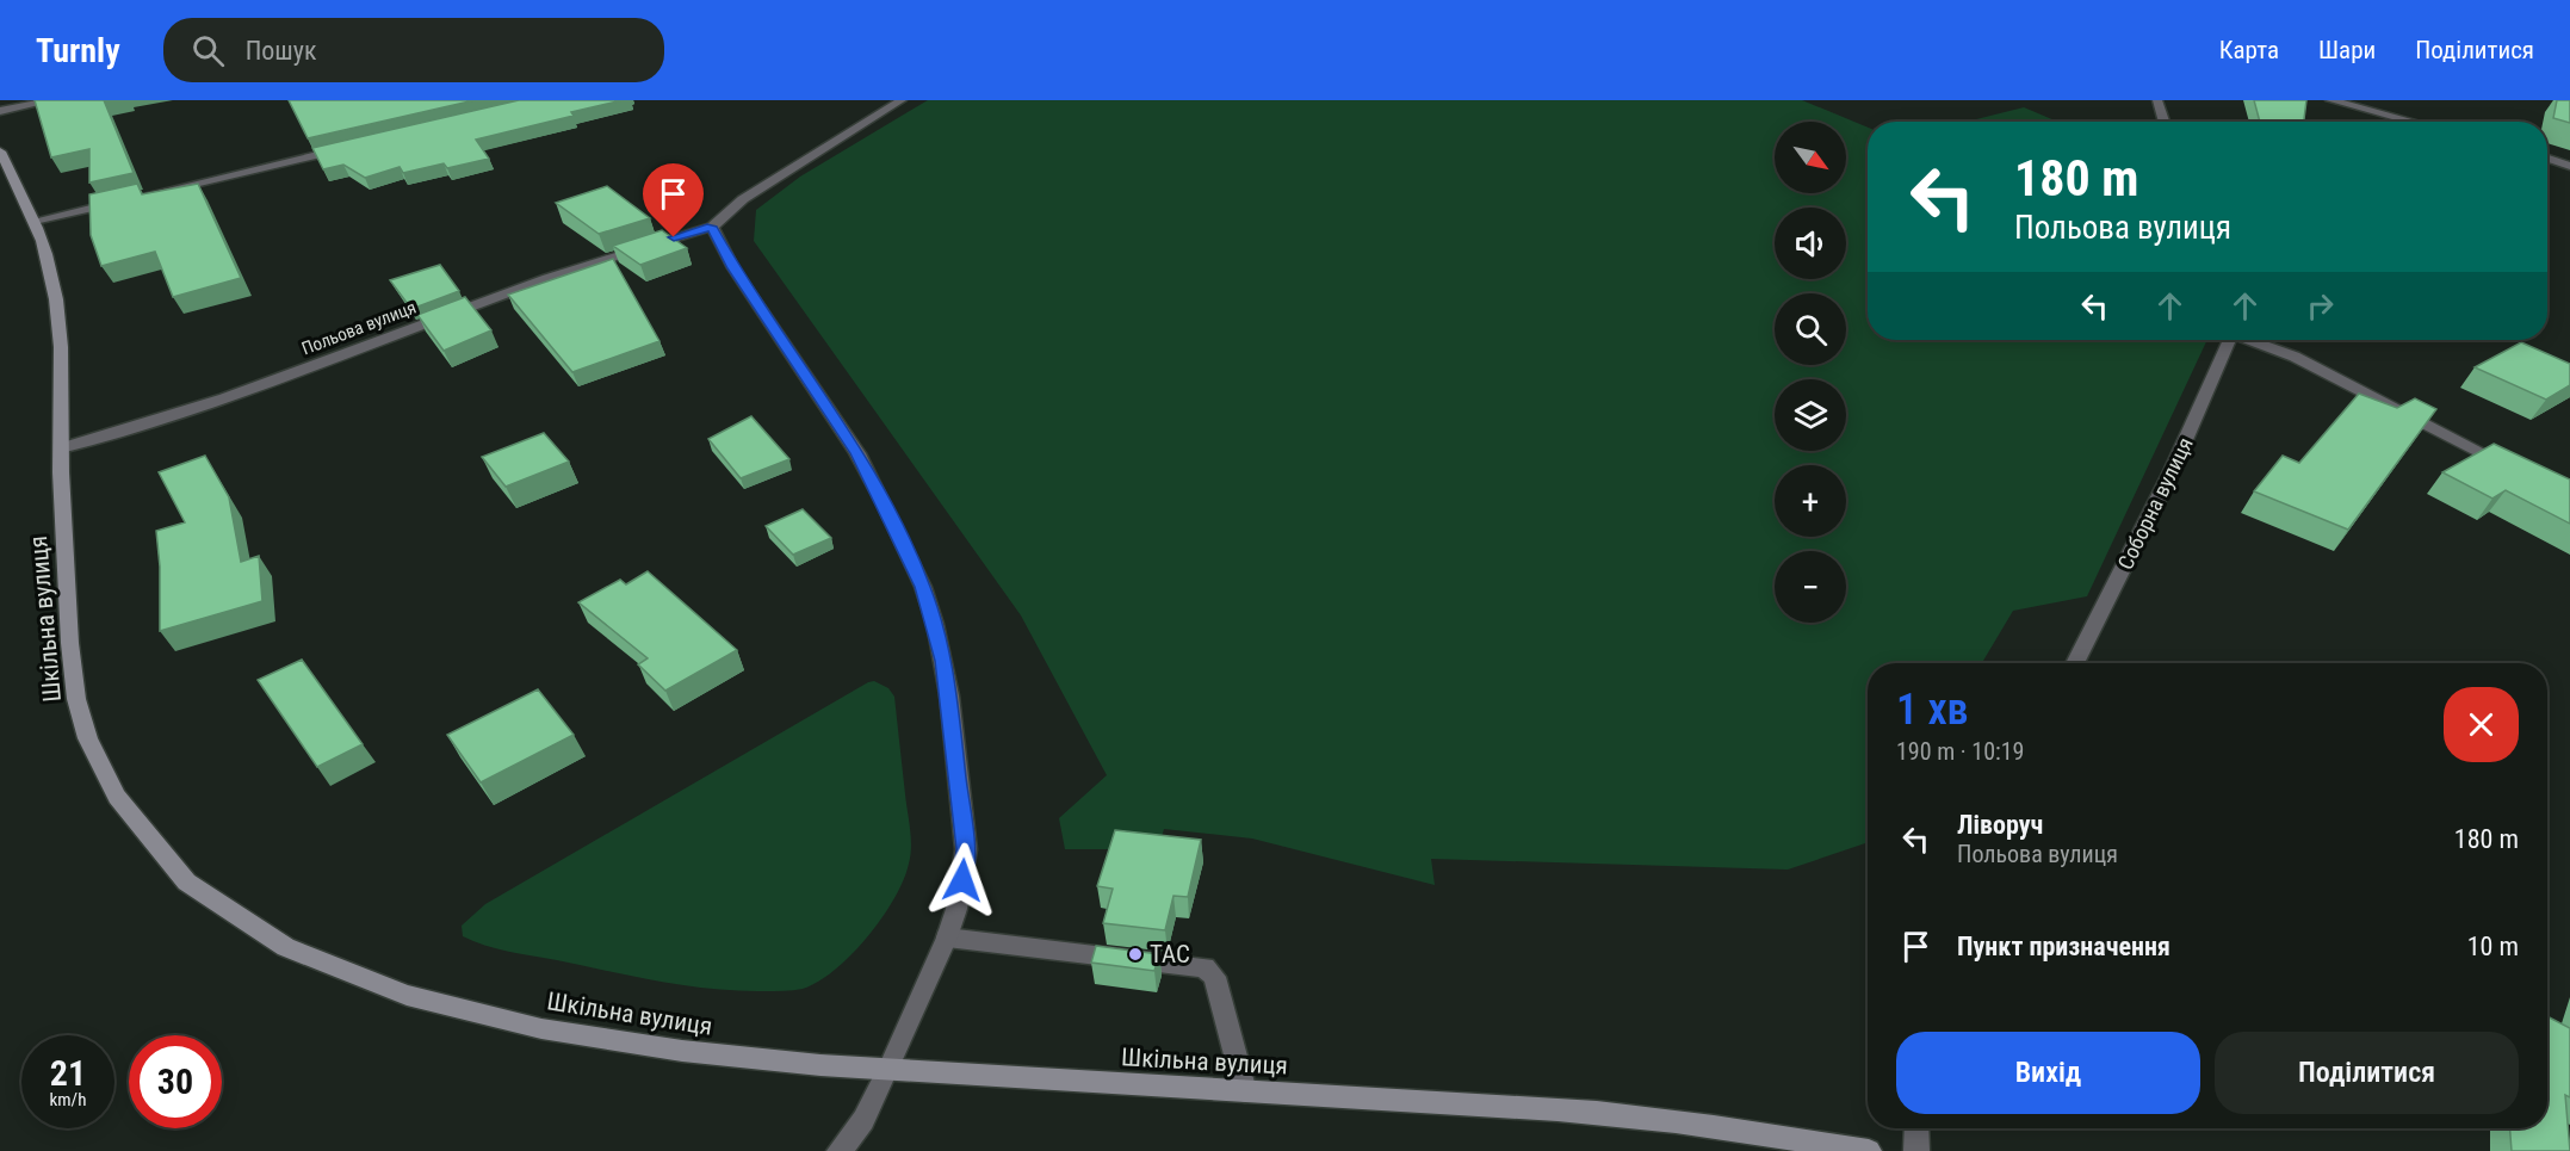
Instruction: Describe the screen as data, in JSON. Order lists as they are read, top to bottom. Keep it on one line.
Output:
{"streets":{"main road":["Шкільна вулиця"],"street":["Польова вулиця","Соборна вулиця"]},"crossings":[["Польова вулиця","Шкільна вулиця"]],"places":["ТАС"],"north":"bottom right","page":{"header":"Turnly","search":"Пошук","nav":["Карта","Шари","Поділитися"],"map_buttons":["+","−"],"turn":["180 m","Польова вулиця"],"heading":["1 хв","190 m · 10:19"],"list":[{"name":"Ліворуч","note":"Польова вулиця","value":"180 m"},{"name":"Пункт призначення","value":"10 m"}],"buttons":["Вихід","Поділитися"],"speed":"21 km/h","limit":"30"}}
